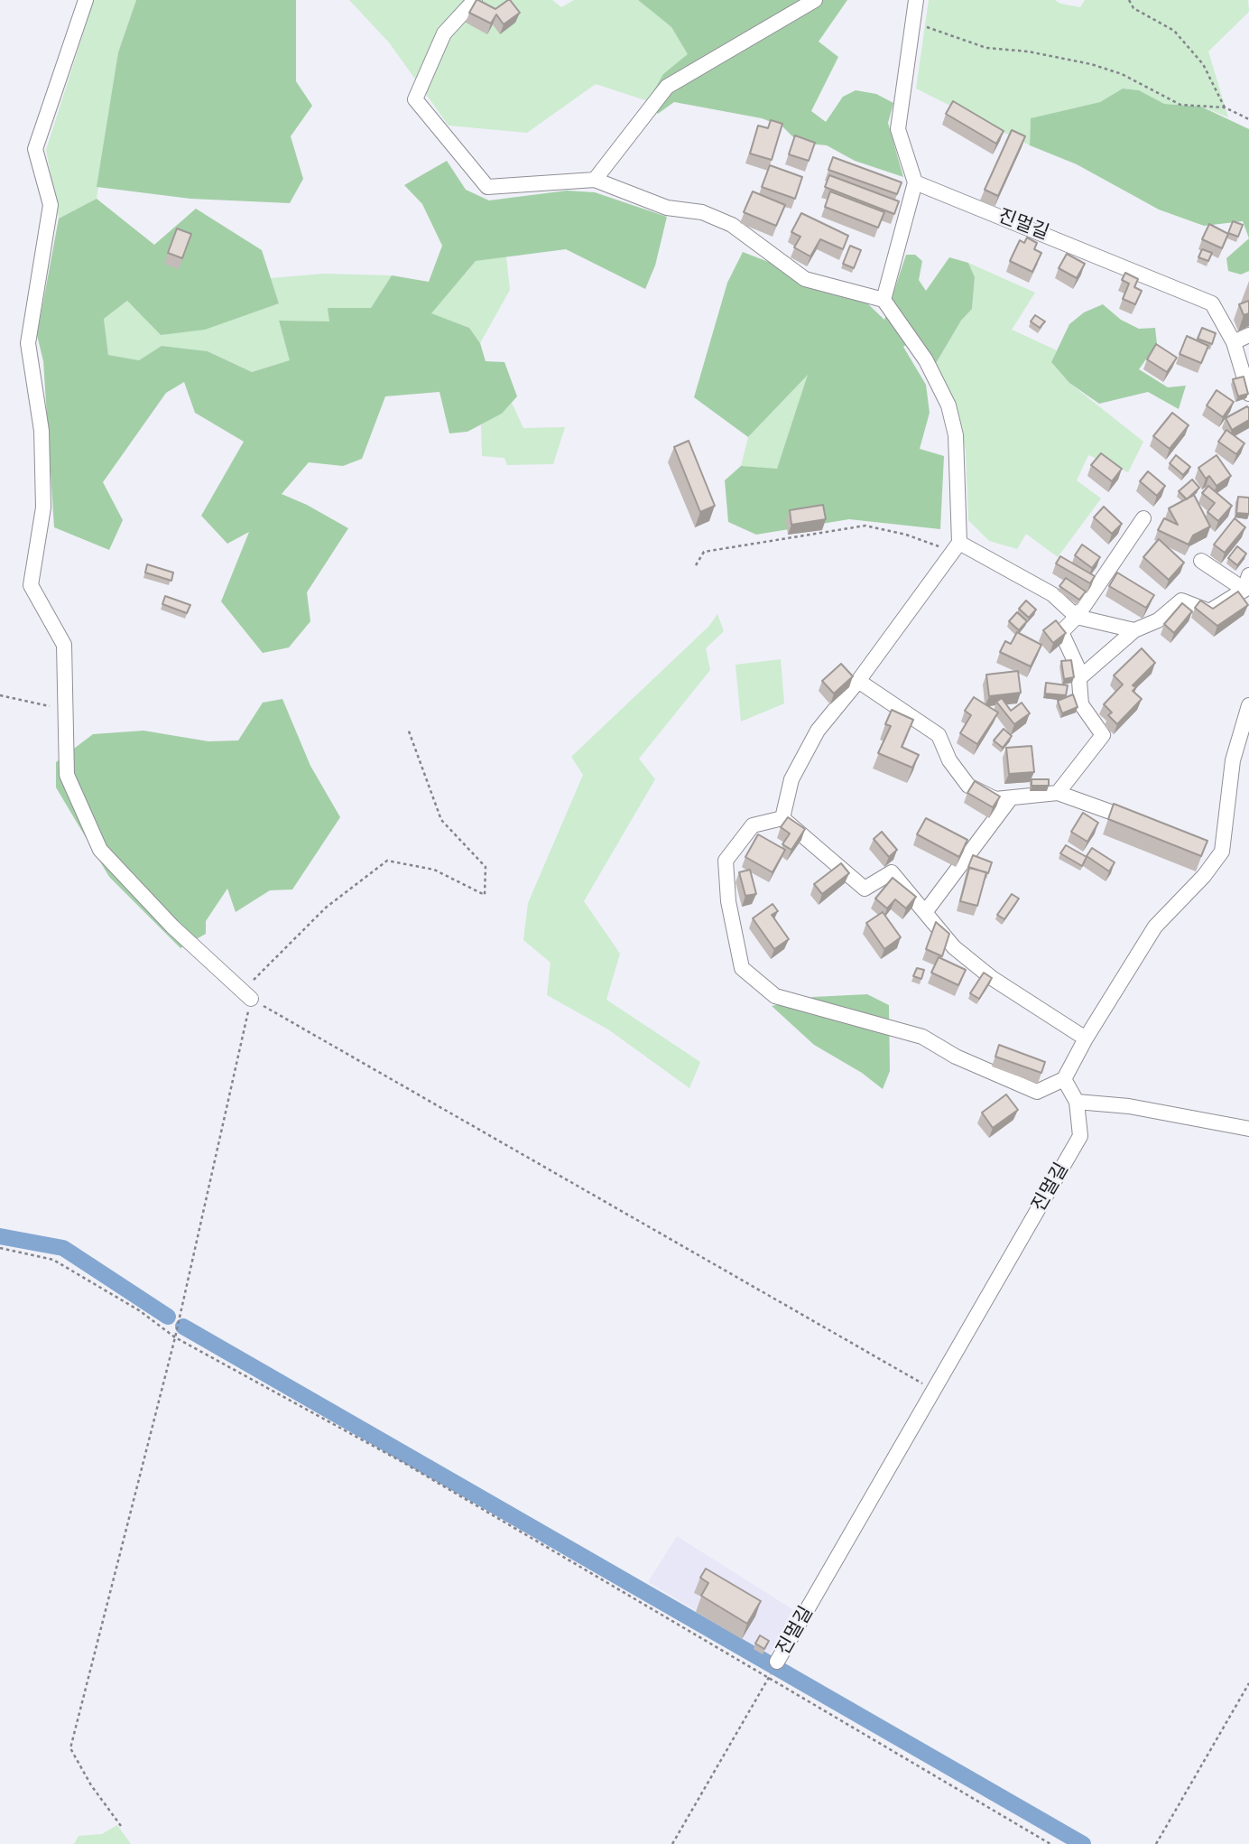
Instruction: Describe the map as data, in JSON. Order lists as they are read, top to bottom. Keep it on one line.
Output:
{"streets":{"street":["진멀길"]}}
